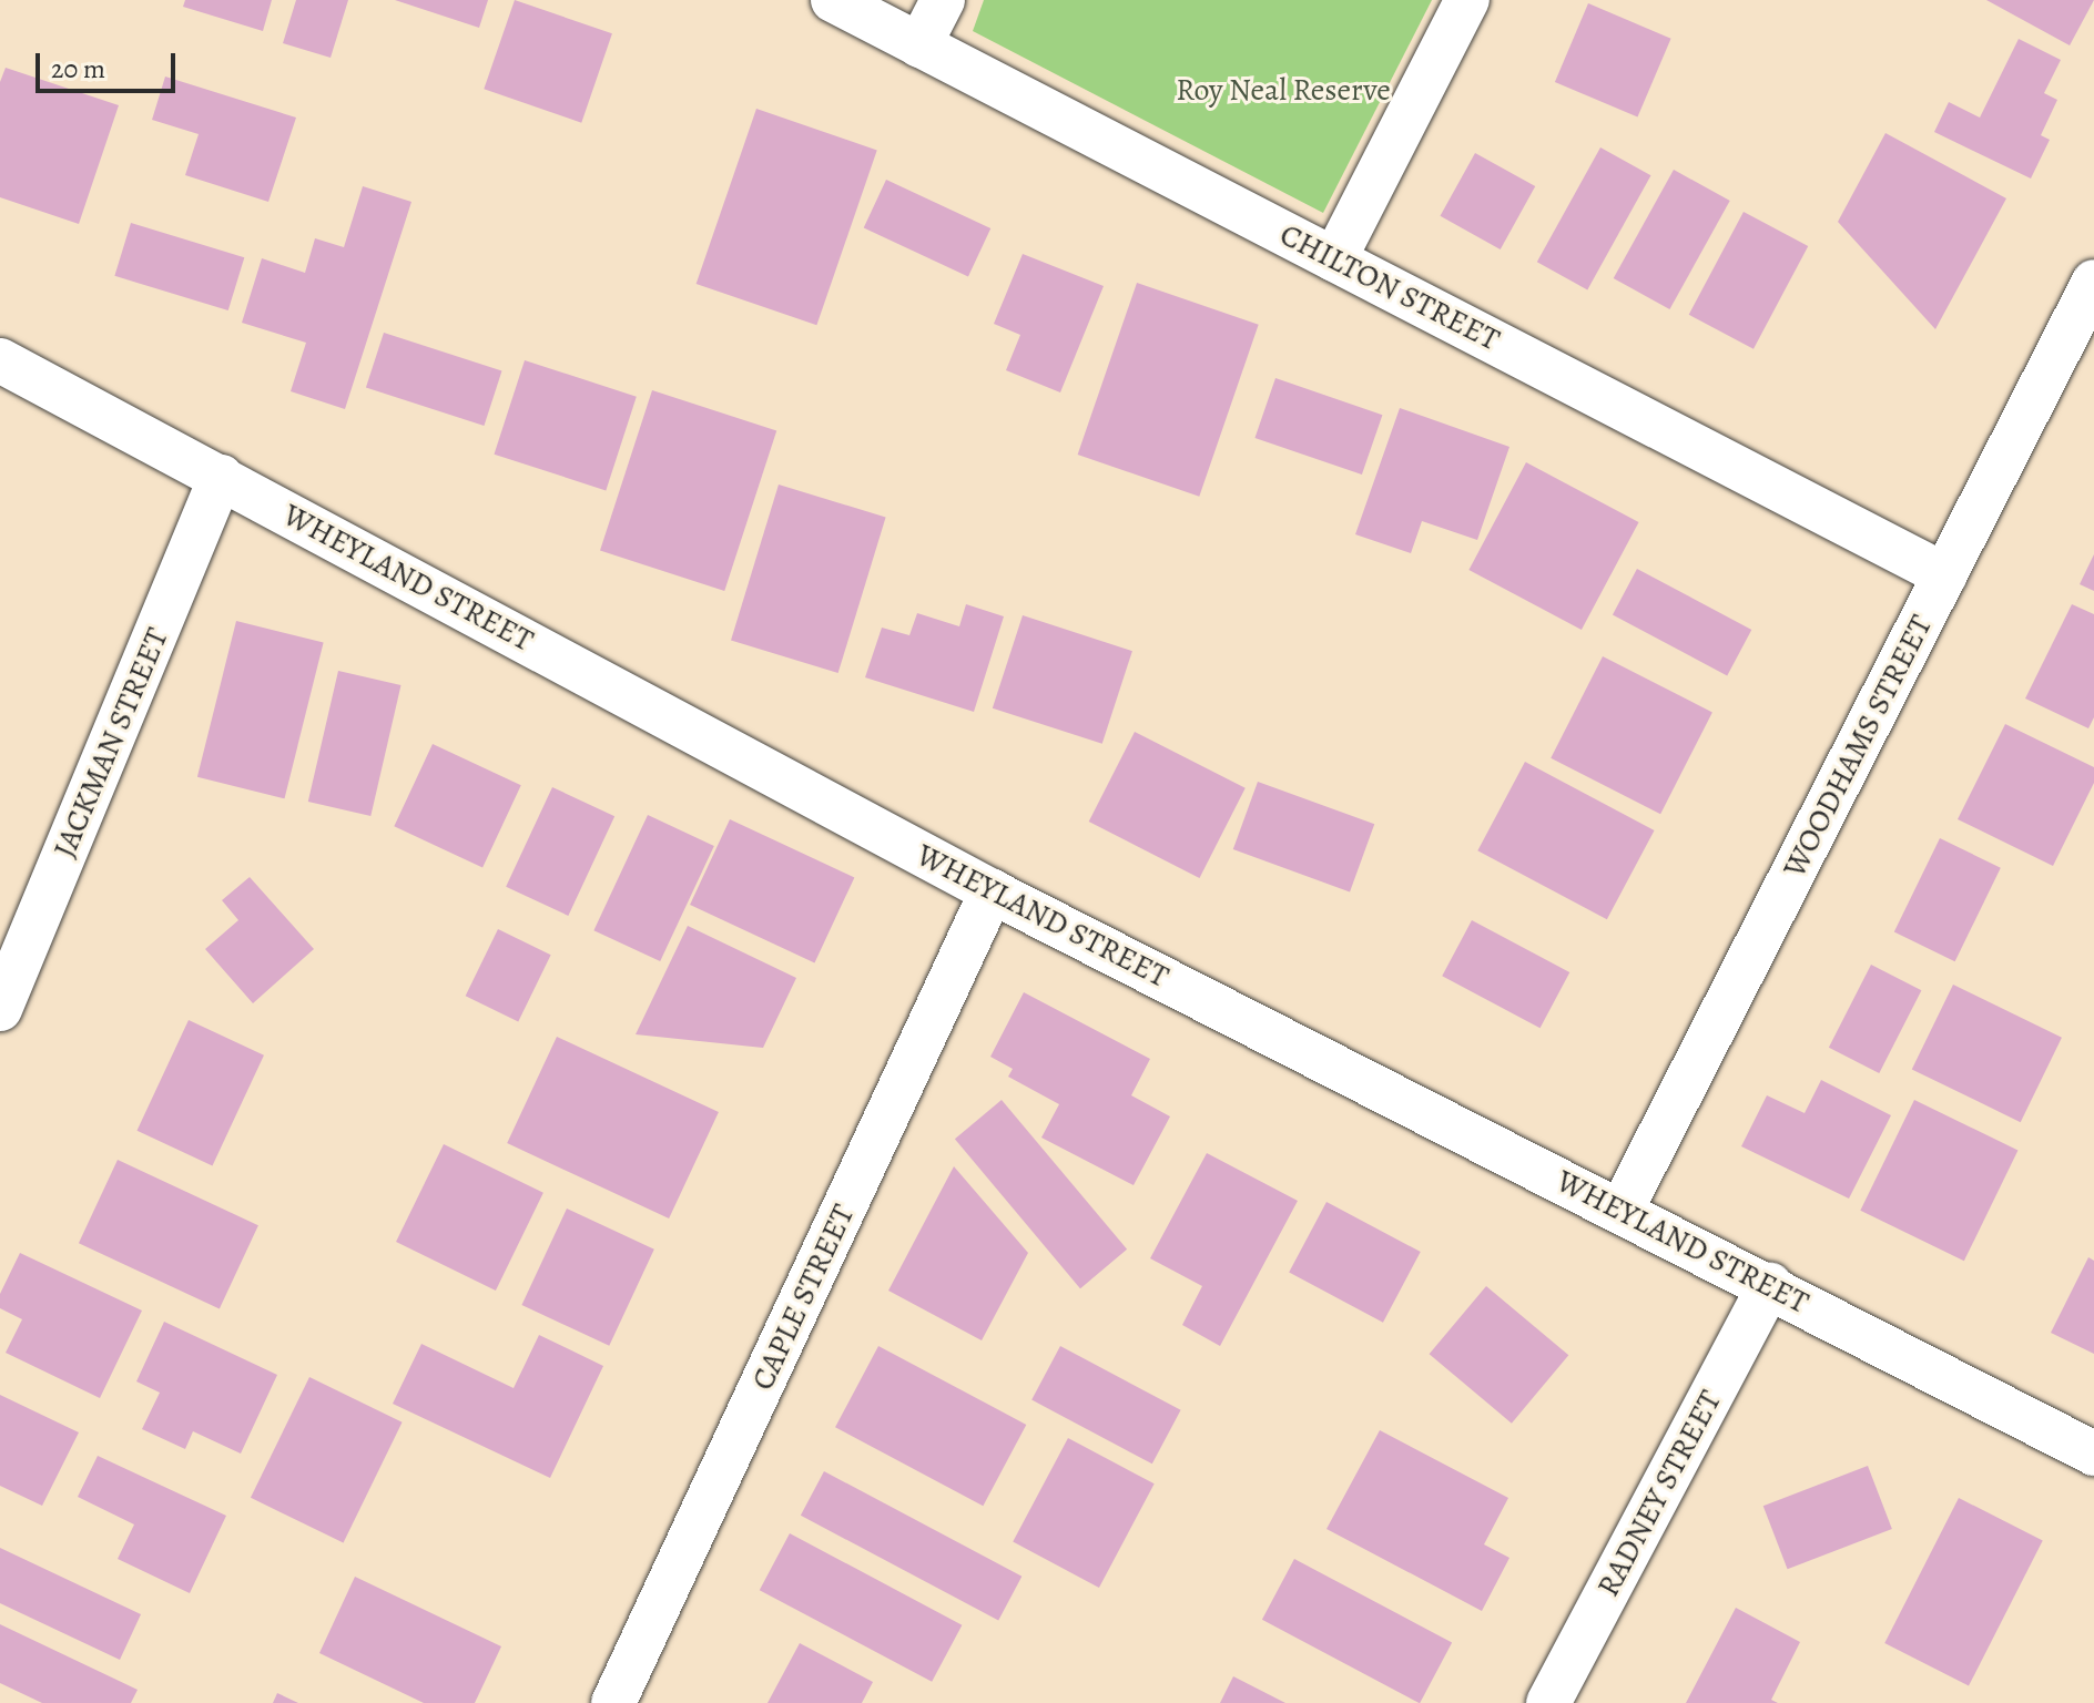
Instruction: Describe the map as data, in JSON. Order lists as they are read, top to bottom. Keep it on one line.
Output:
{"streets":{"street":["CHILTON STREET","WHEYLAND STREET","JACKMAN STREET","WOODHAMS STREET","CAPLE STREET","RADNEY STREET"]},"crossings":[["CHILTON STREET","WOODHAMS STREET"],["WHEYLAND STREET","JACKMAN STREET"],["WHEYLAND STREET","WOODHAMS STREET"],["WHEYLAND STREET","CAPLE STREET"],["WHEYLAND STREET","RADNEY STREET"]],"parks":["Roy Neal Reserve"],"scale_bar":"20 m"}
